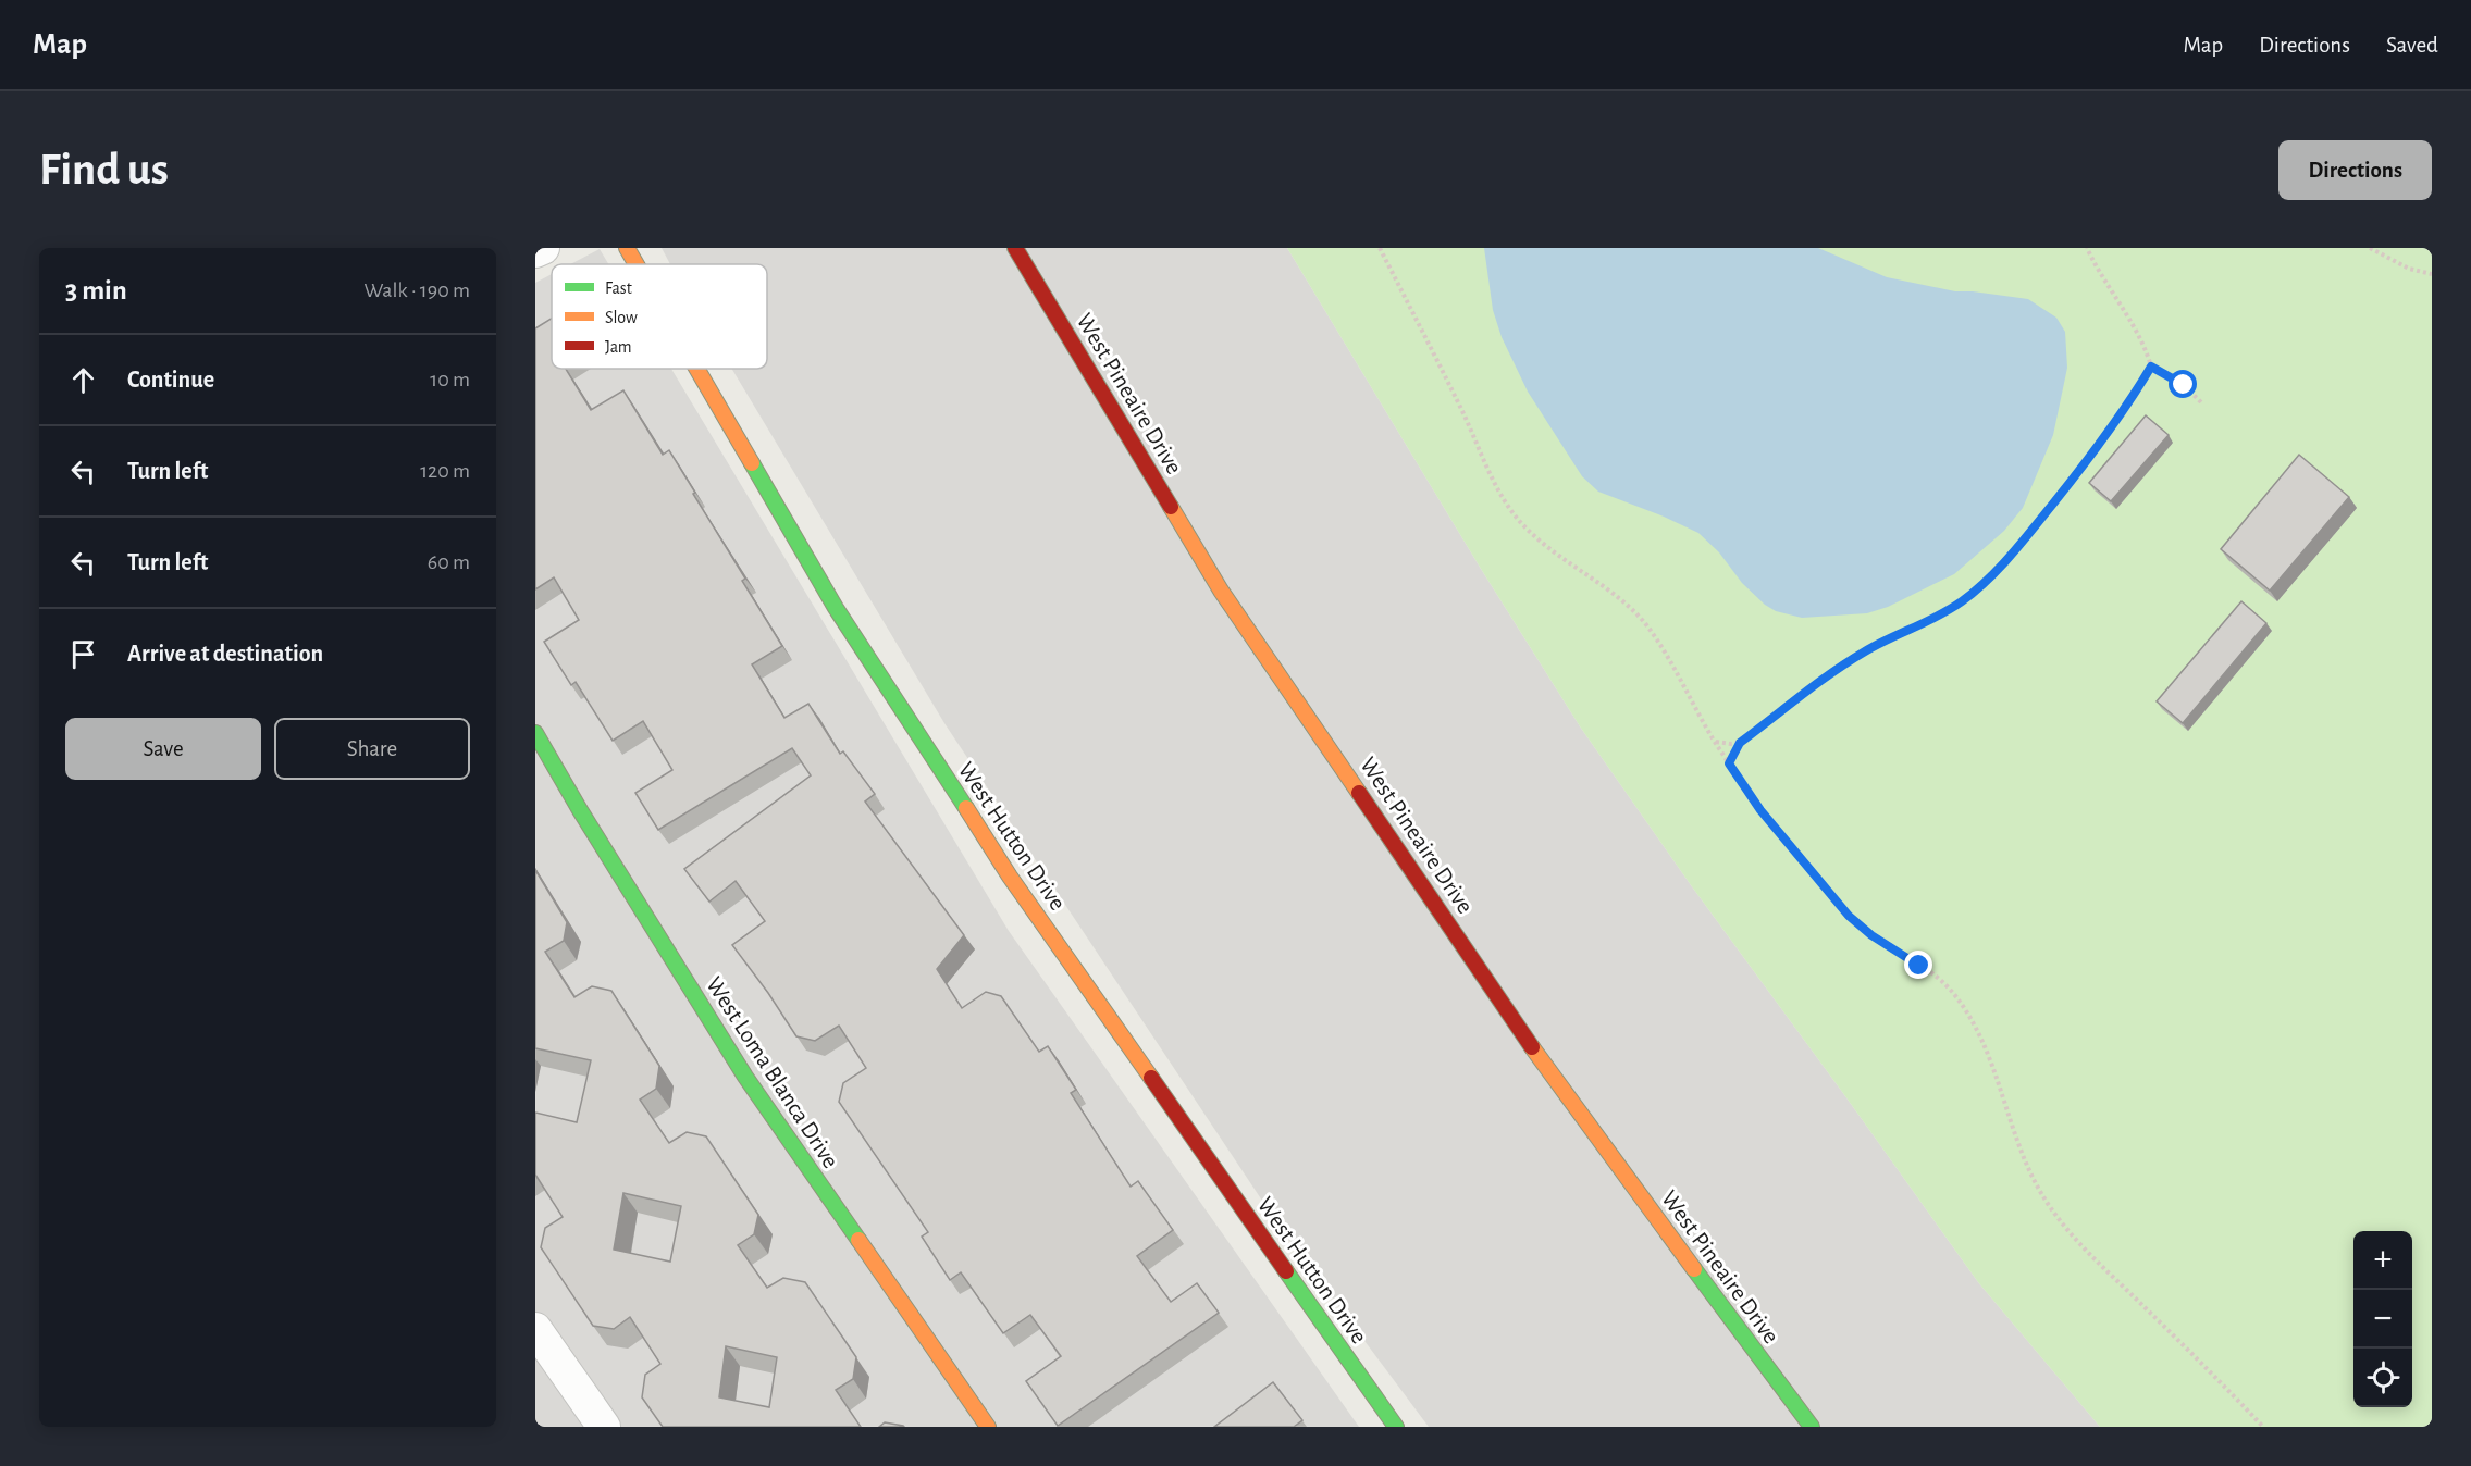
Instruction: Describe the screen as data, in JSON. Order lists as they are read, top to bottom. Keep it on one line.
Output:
{"streets":{"street":["West Pineaire Drive","West Hutton Drive","West Loma Blanca Drive"]},"legend":["Fast","Slow","Jam"],"page":{"header":"Map","nav":["Map","Directions","Saved"],"buttons":["Directions",["Save","Share"]],"title":"Find us","heading":["3 min","Walk · 190 m"],"list":[["Continue","10 m"],["Turn left","120 m"],["Turn left","60 m"],"Arrive at destination"],"map_buttons":["+","−"]}}
